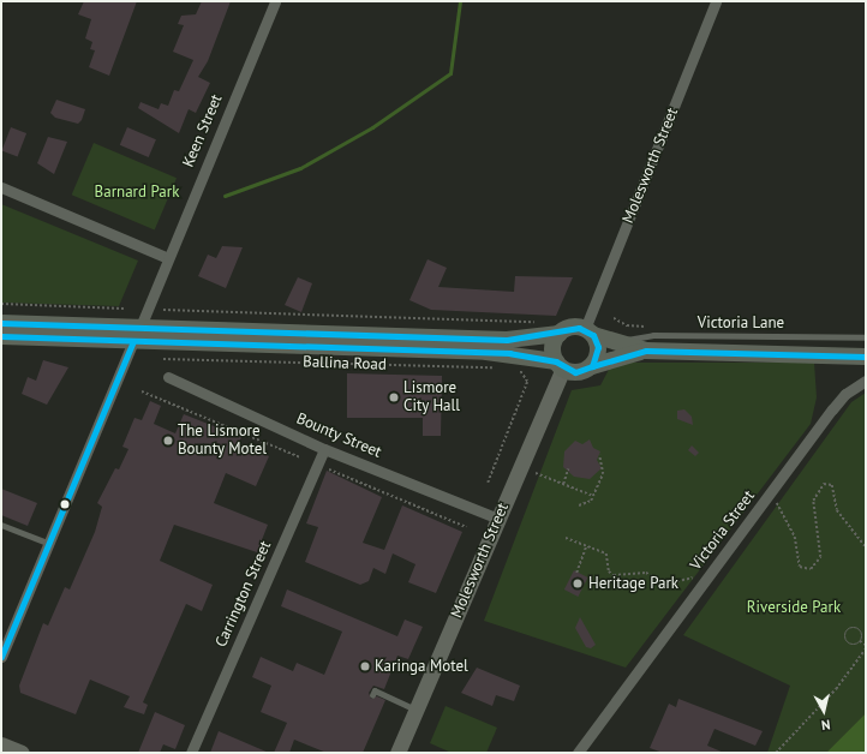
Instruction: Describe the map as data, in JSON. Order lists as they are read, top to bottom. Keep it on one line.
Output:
{"streets":{"main road":["Ballina Road"],"street":["Keen Street","Molesworth Street","Bounty Street","Victoria Street","Carrington Street"],"lane":["Victoria Lane"]},"crossings":[["Keen Street","Ballina Road"],["Molesworth Street","Ballina Road"],["Molesworth Street","Bounty Street"],["Bounty Street","Carrington Street"]],"parks":["Barnard Park","Riverside Park"],"places":["Lismore City Hall","The Lismore Bounty Motel","Heritage Park","Karinga Motel"],"north":"bottom"}
